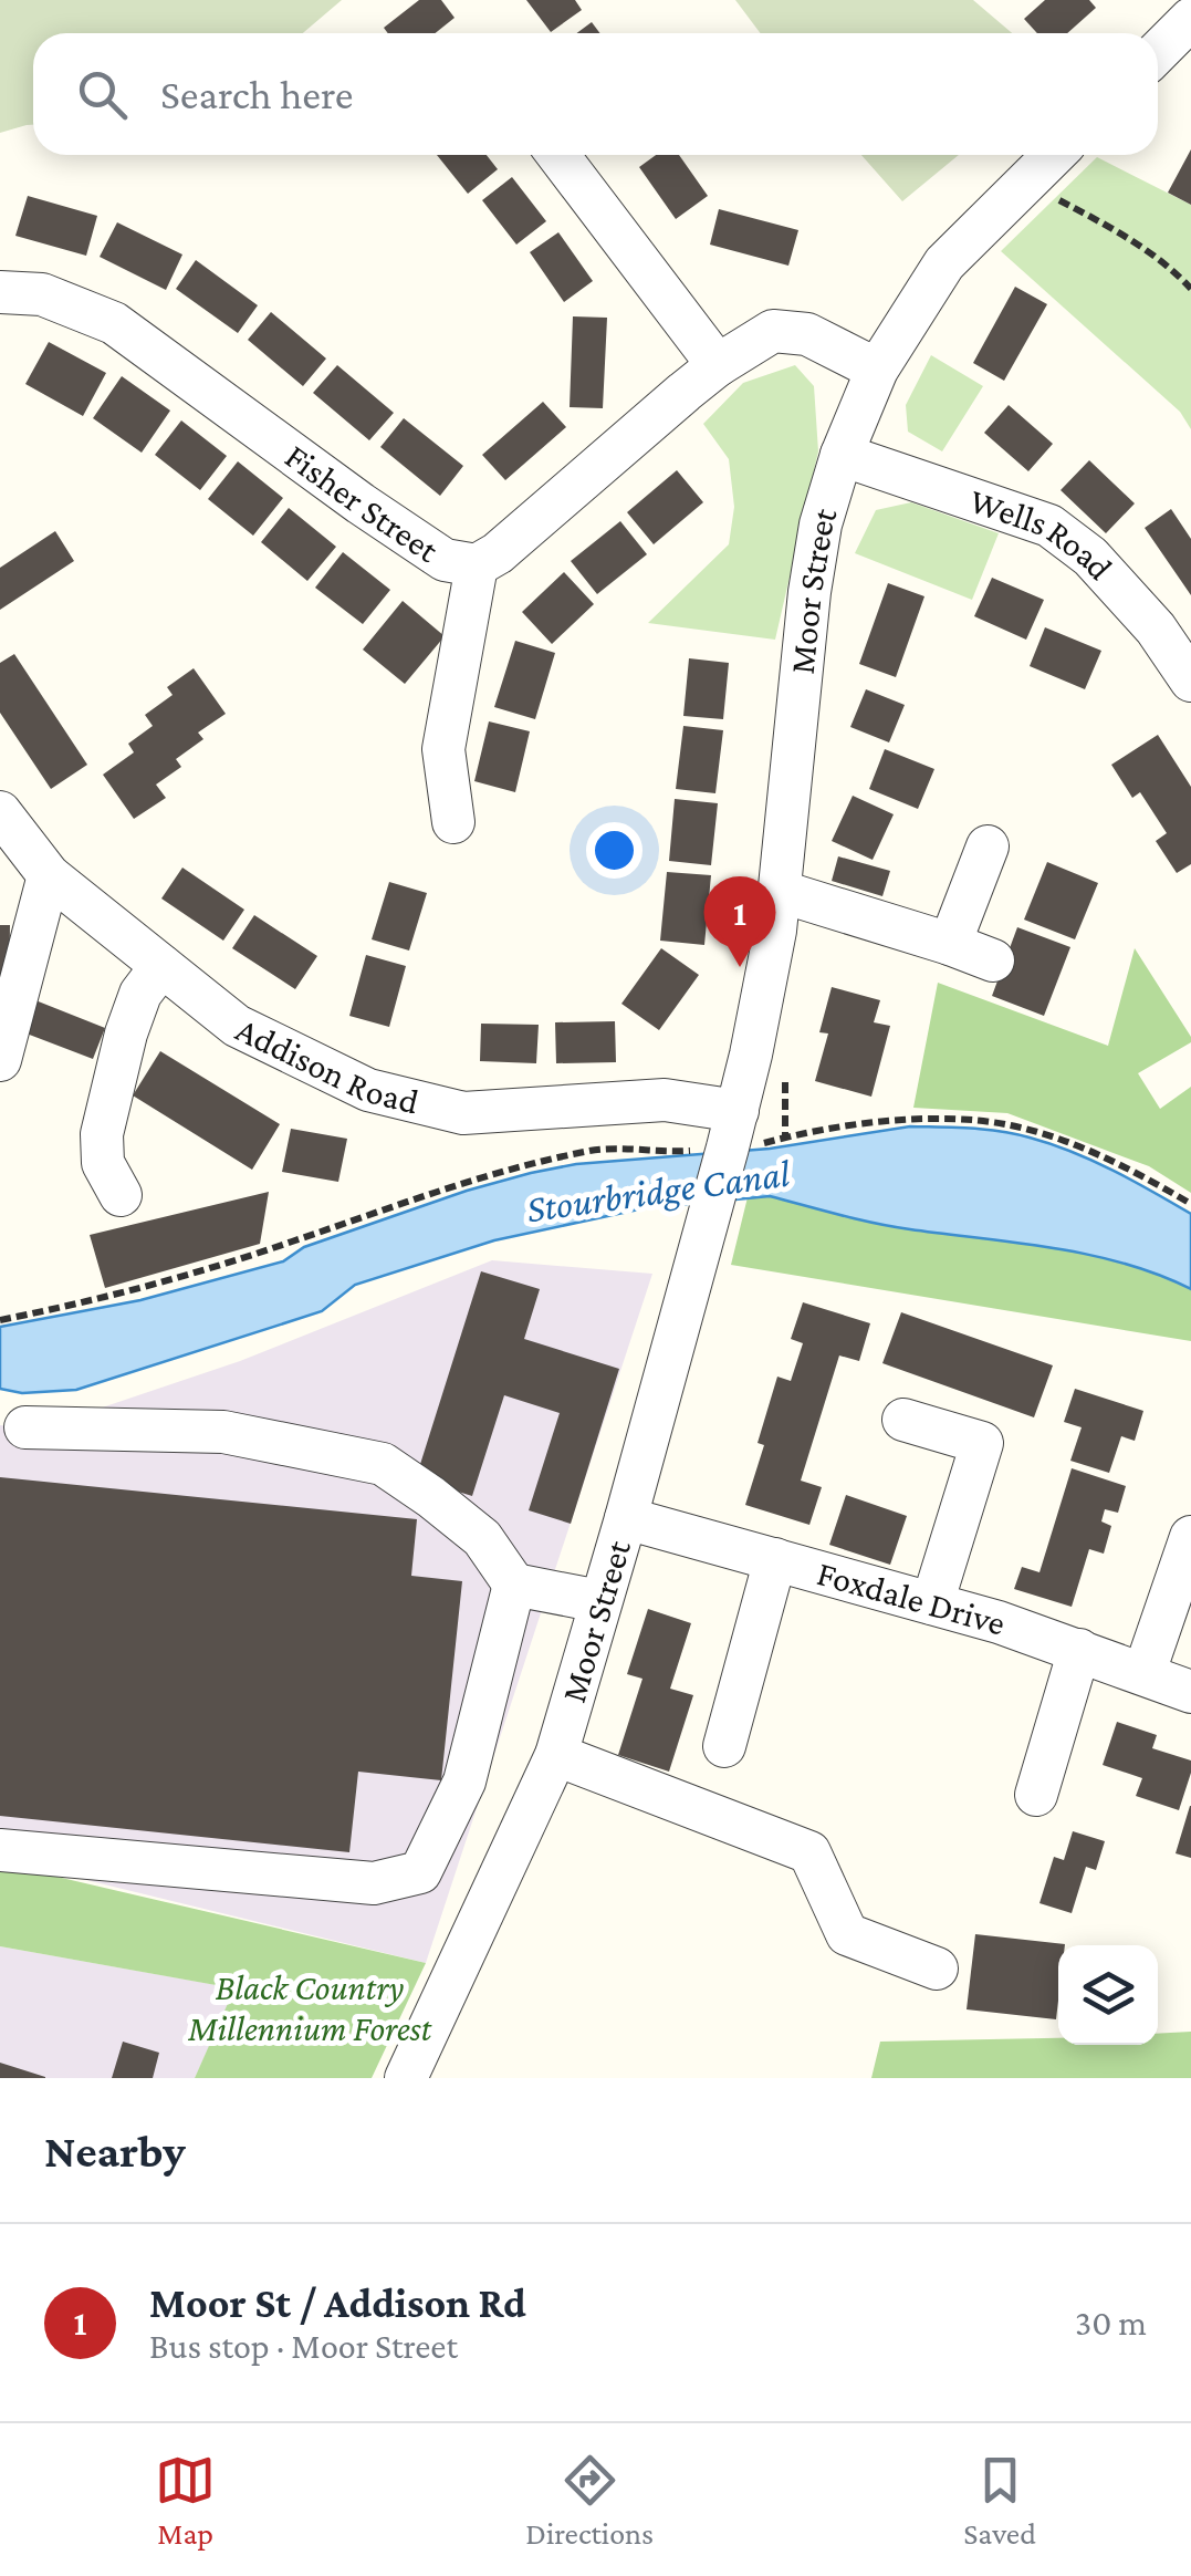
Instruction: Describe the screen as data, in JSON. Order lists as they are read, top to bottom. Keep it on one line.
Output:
{"streets":{"street":["Fisher Street","Wells Road","Moor Street","Addison Road","Foxdale Drive"]},"crossings":[["Fisher Street","Moor Street"],["Wells Road","Moor Street"],["Moor Street","Addison Road"],["Moor Street","Foxdale Drive"]],"water":["Stourbridge Canal"],"parks":["Black Country Millennium Forest"],"page":{"search":"Search here","pins":"1","heading":"Nearby","list":[{"mark":"1","name":"Moor St / Addison Rd","note":"Bus stop · Moor Street","value":"30 m"}],"nav":["Map","Directions","Saved"]}}
